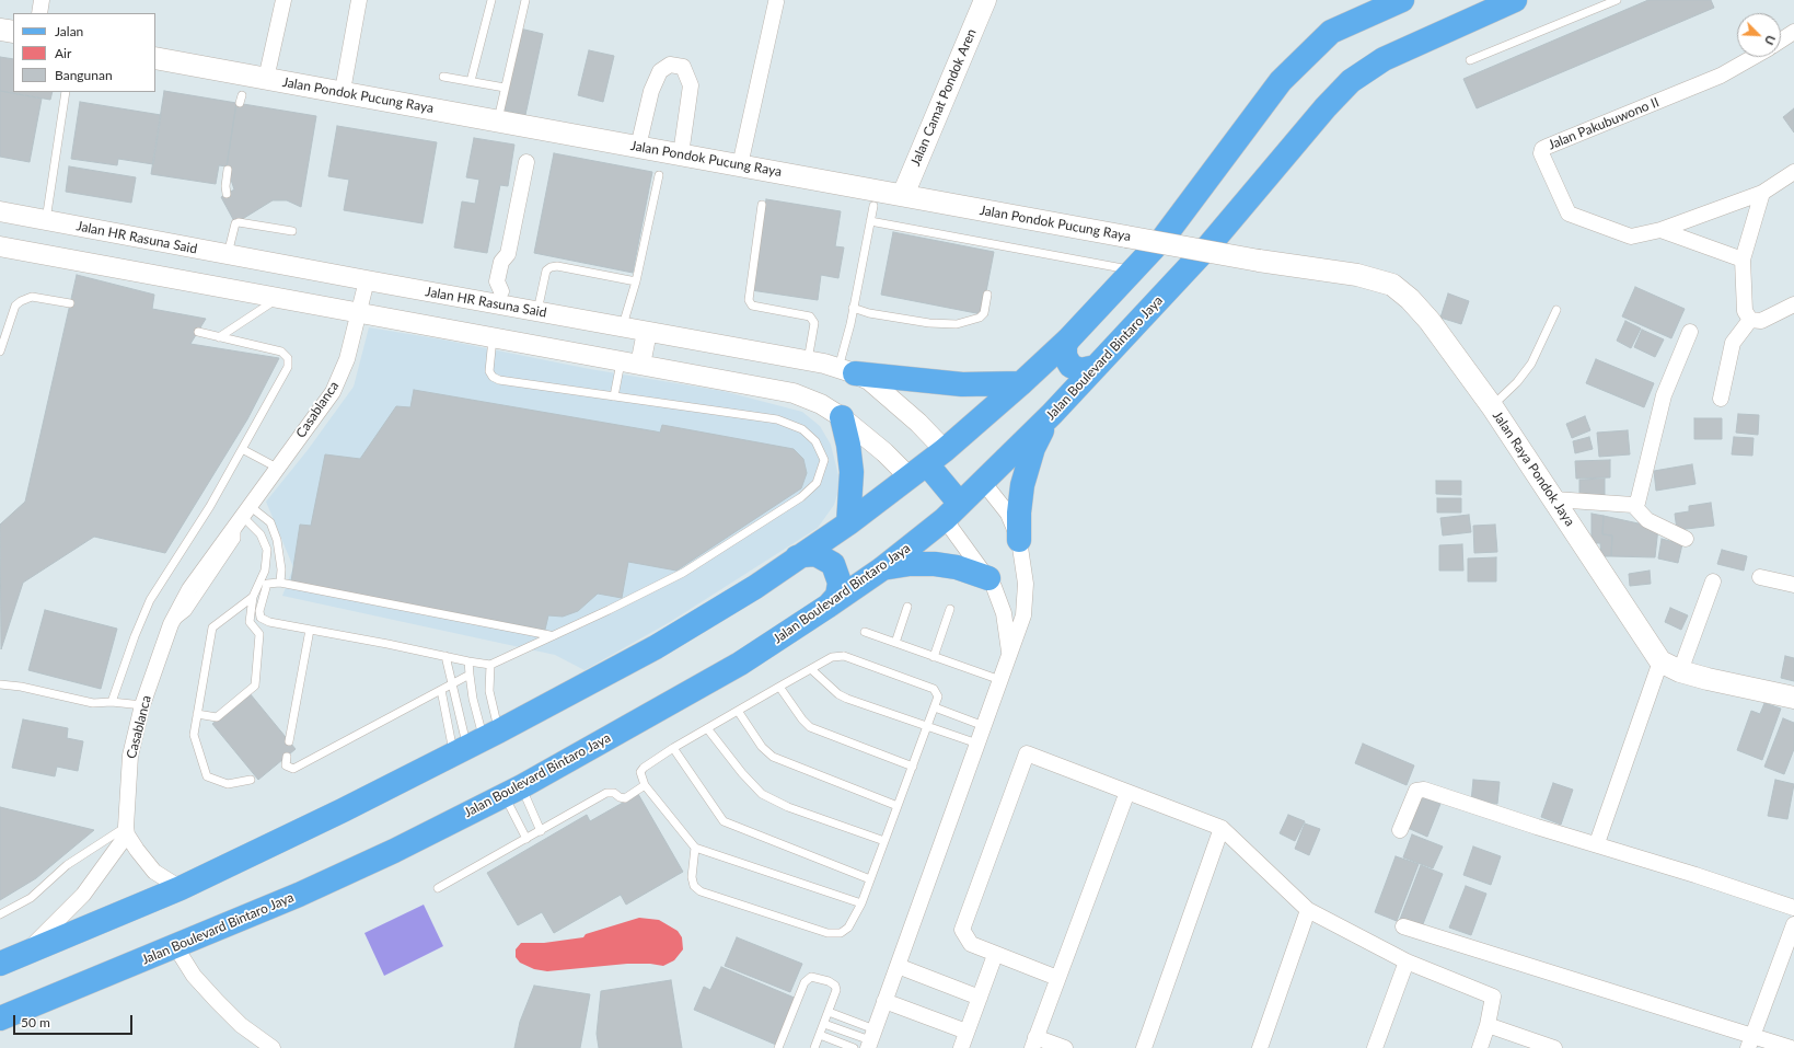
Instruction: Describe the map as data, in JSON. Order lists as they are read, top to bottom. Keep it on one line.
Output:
{"streets":{"main road":["Jalan Pondok Pucung Raya","Jalan Camat Pondok Aren","Jalan Boulevard Bintaro Jaya","Jalan Raya Pondok Jaya"],"street":["Jalan Pakubuwono II","Jalan HR Rasuna Said","Casablanca"]},"crossings":[["Jalan Pondok Pucung Raya","Jalan Camat Pondok Aren"],["Jalan Pondok Pucung Raya","Jalan Raya Pondok Jaya"],["Jalan HR Rasuna Said","Casablanca"]],"legend":["Jalan","Air","Bangunan"],"scale_bar":"50 m","north":"bottom right"}
